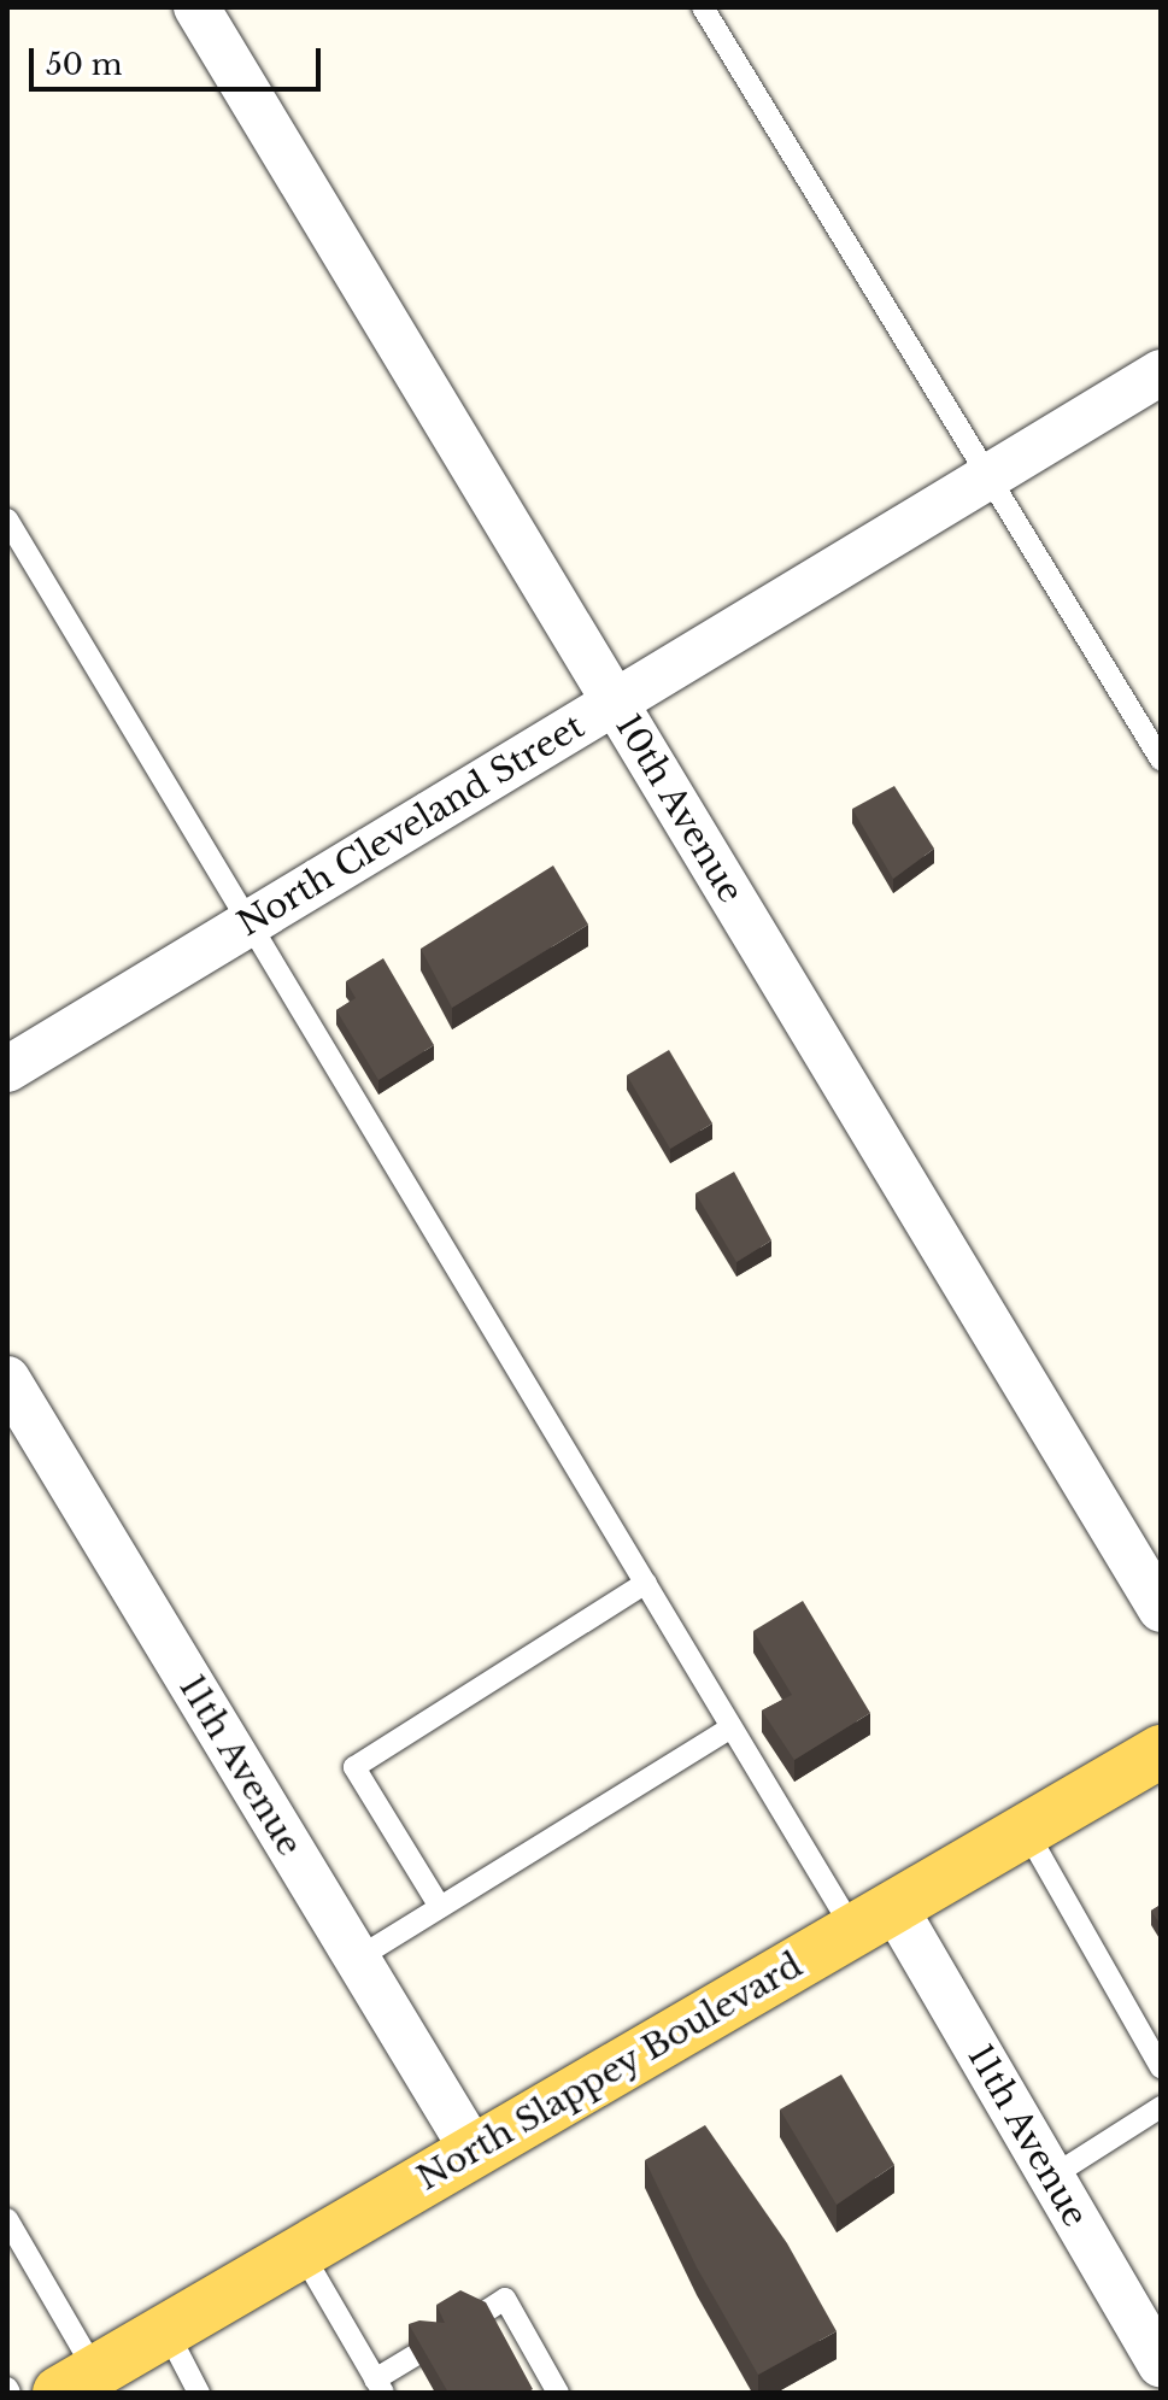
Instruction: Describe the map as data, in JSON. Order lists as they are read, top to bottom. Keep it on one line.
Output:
{"streets":{"main road":["North Slappey Boulevard"],"street":["10th Avenue","North Cleveland Street","11th Avenue"]},"crossings":[["10th Avenue","North Cleveland Street"],["11th Avenue","North Slappey Boulevard"]],"scale_bar":"50 m"}
